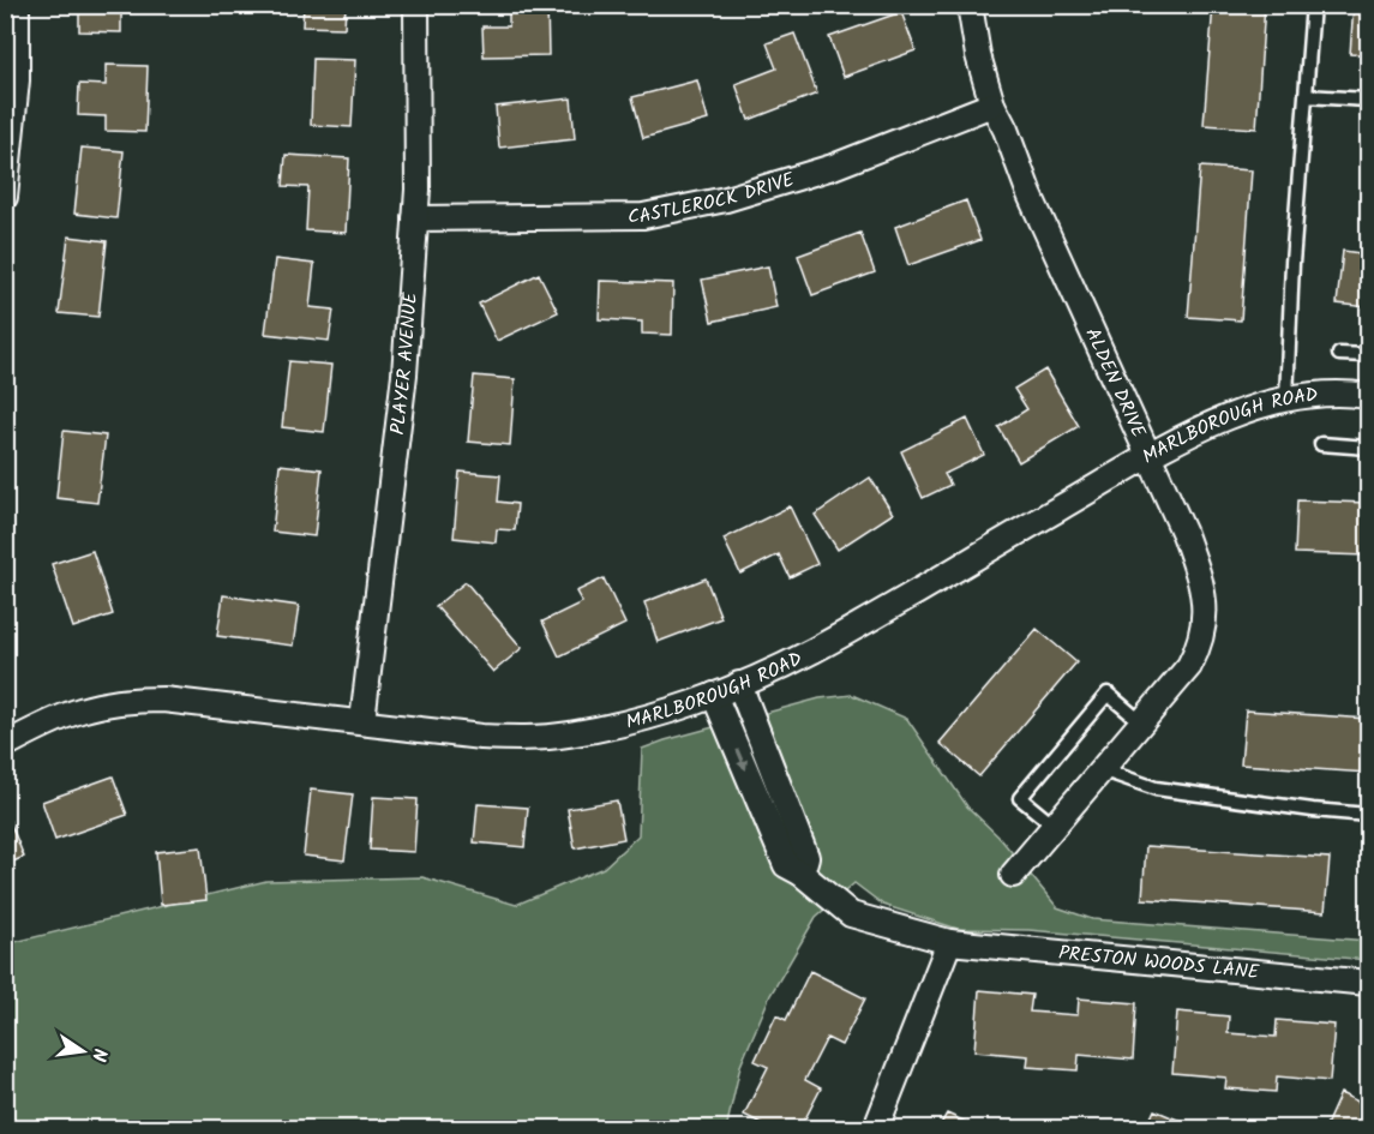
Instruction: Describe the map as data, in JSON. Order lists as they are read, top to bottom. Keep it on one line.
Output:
{"streets":{"street":["CASTLEROCK DRIVE","PLAYER AVENUE","ALDEN DRIVE","MARLBOROUGH ROAD","PRESTON WOODS LANE"]},"crossings":[["CASTLEROCK DRIVE","PLAYER AVENUE"],["CASTLEROCK DRIVE","ALDEN DRIVE"],["PLAYER AVENUE","MARLBOROUGH ROAD"],["ALDEN DRIVE","MARLBOROUGH ROAD"],["MARLBOROUGH ROAD","PRESTON WOODS LANE"]],"north":"right"}
